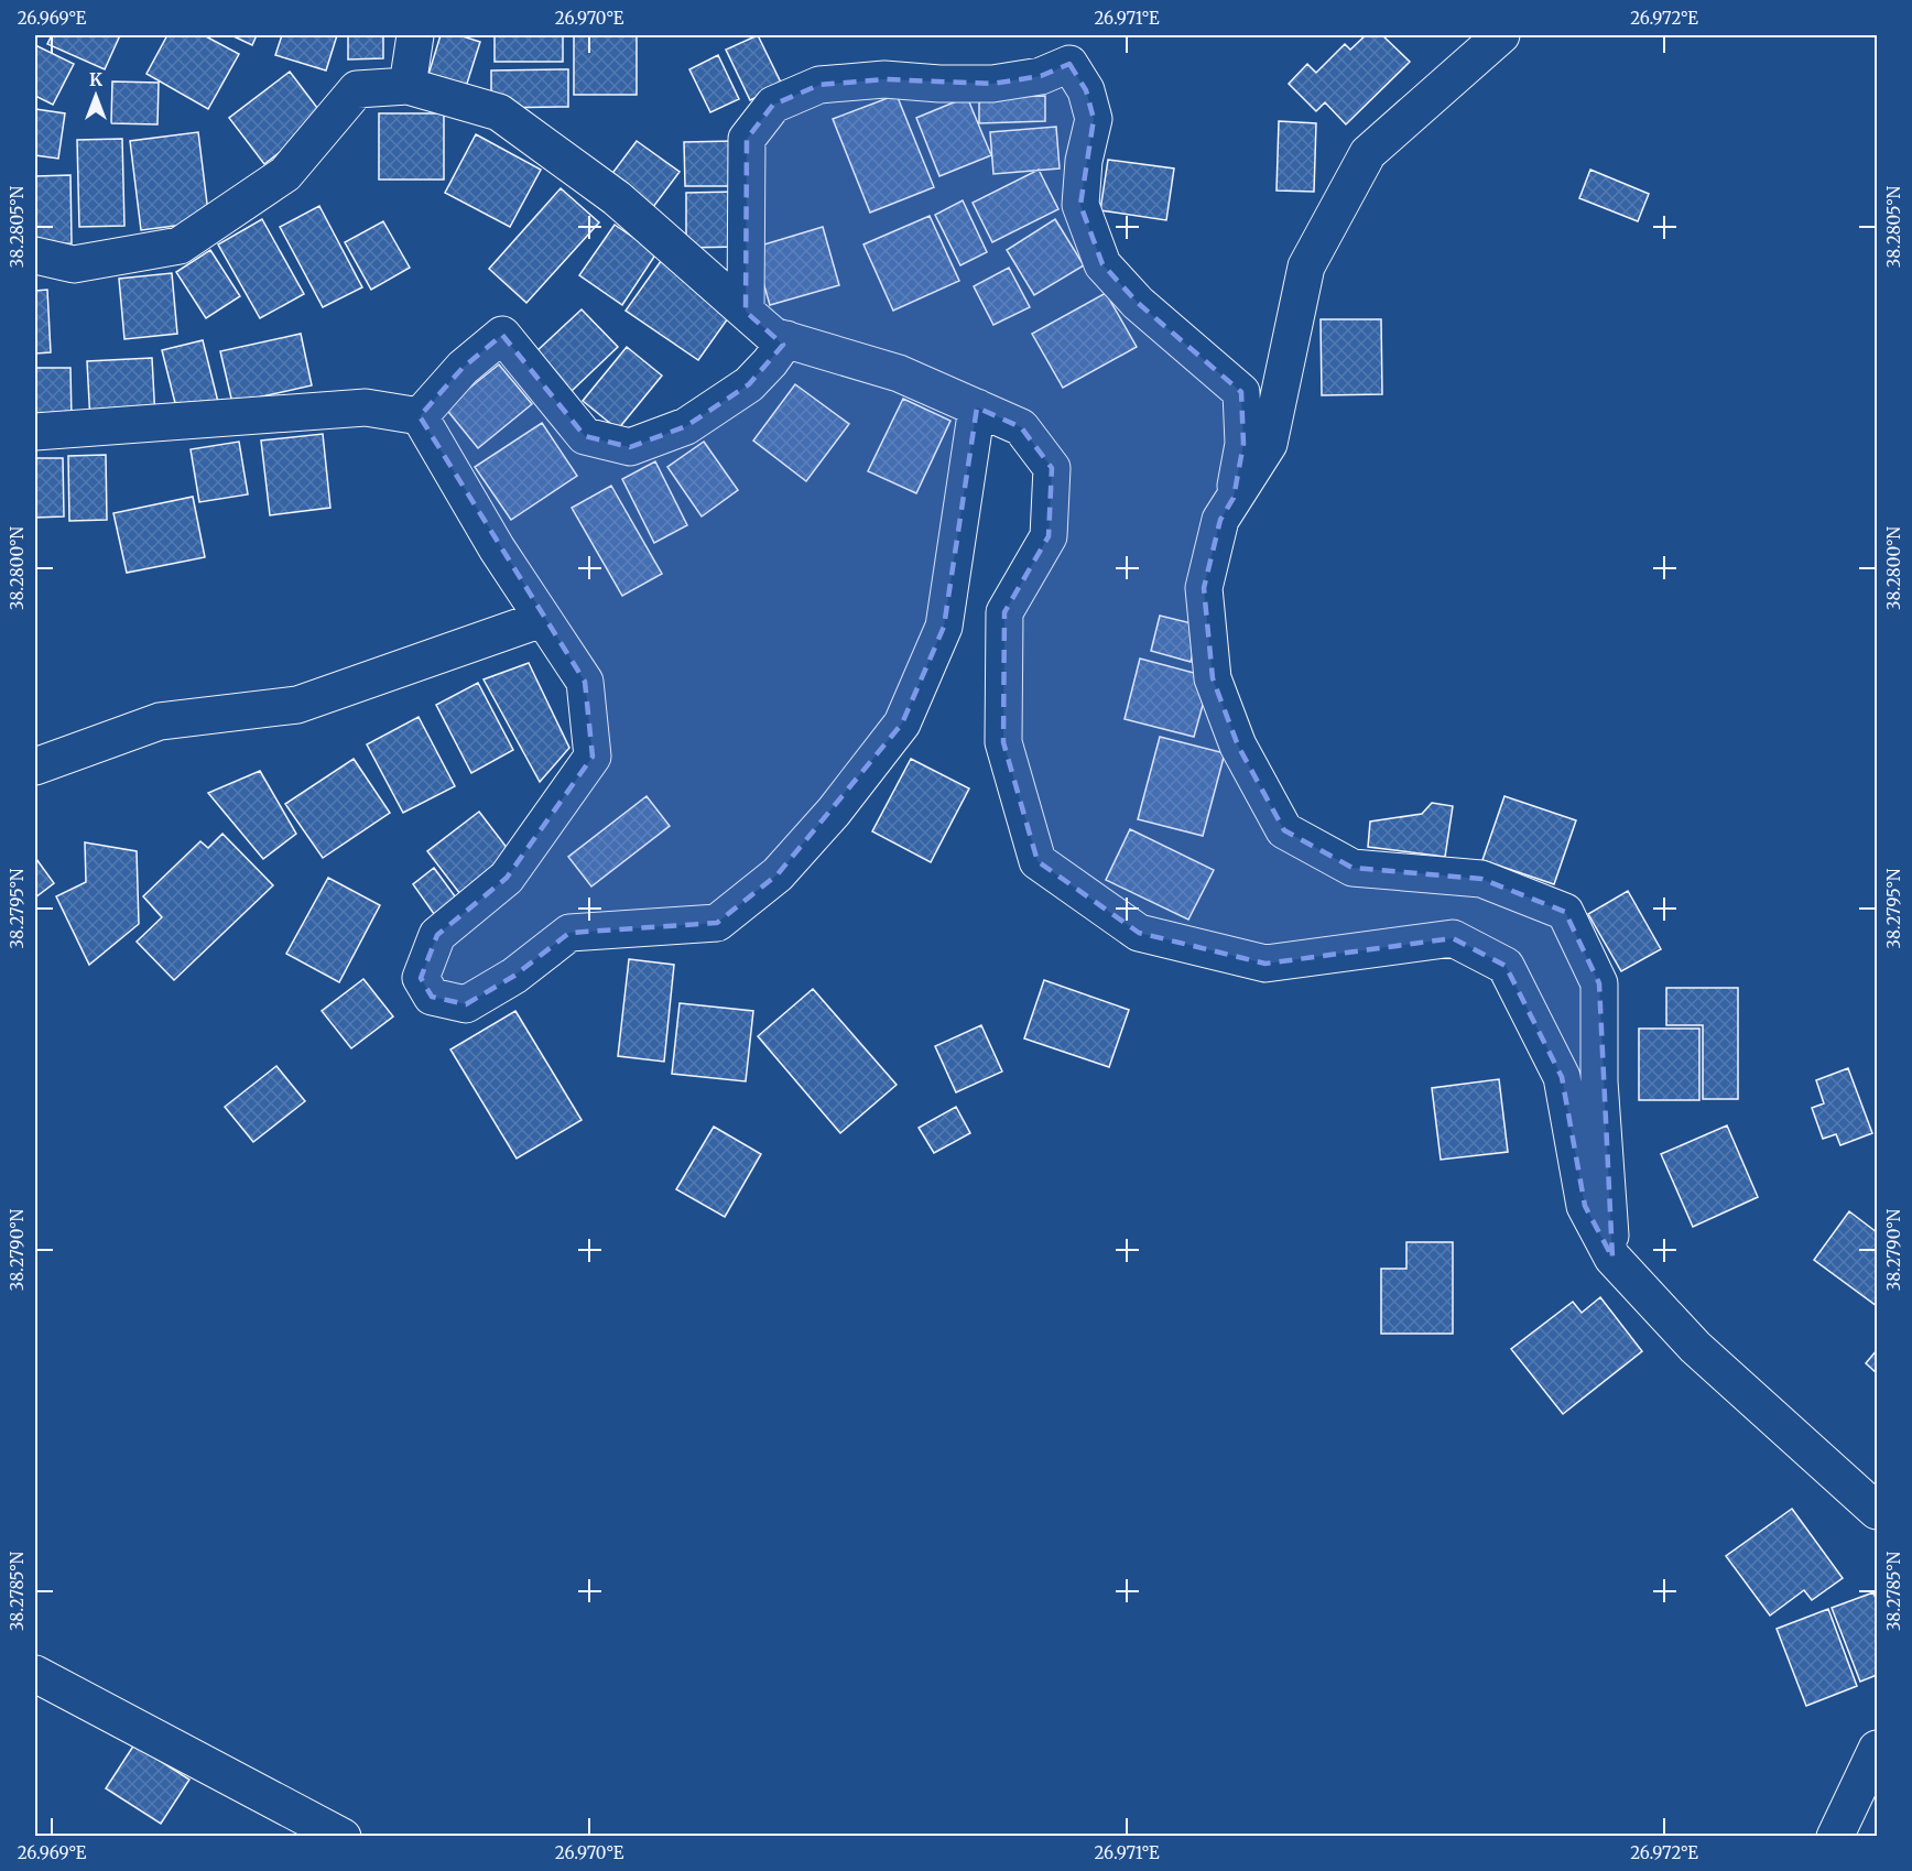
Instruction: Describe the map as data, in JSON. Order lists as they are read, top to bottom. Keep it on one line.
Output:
{"north":"top","coordinates":["26.969°E","26.970°E","26.971°E","26.972°E","38.2805°N","38.2800°N","38.2795°N","38.2790°N","38.2785°N"]}
